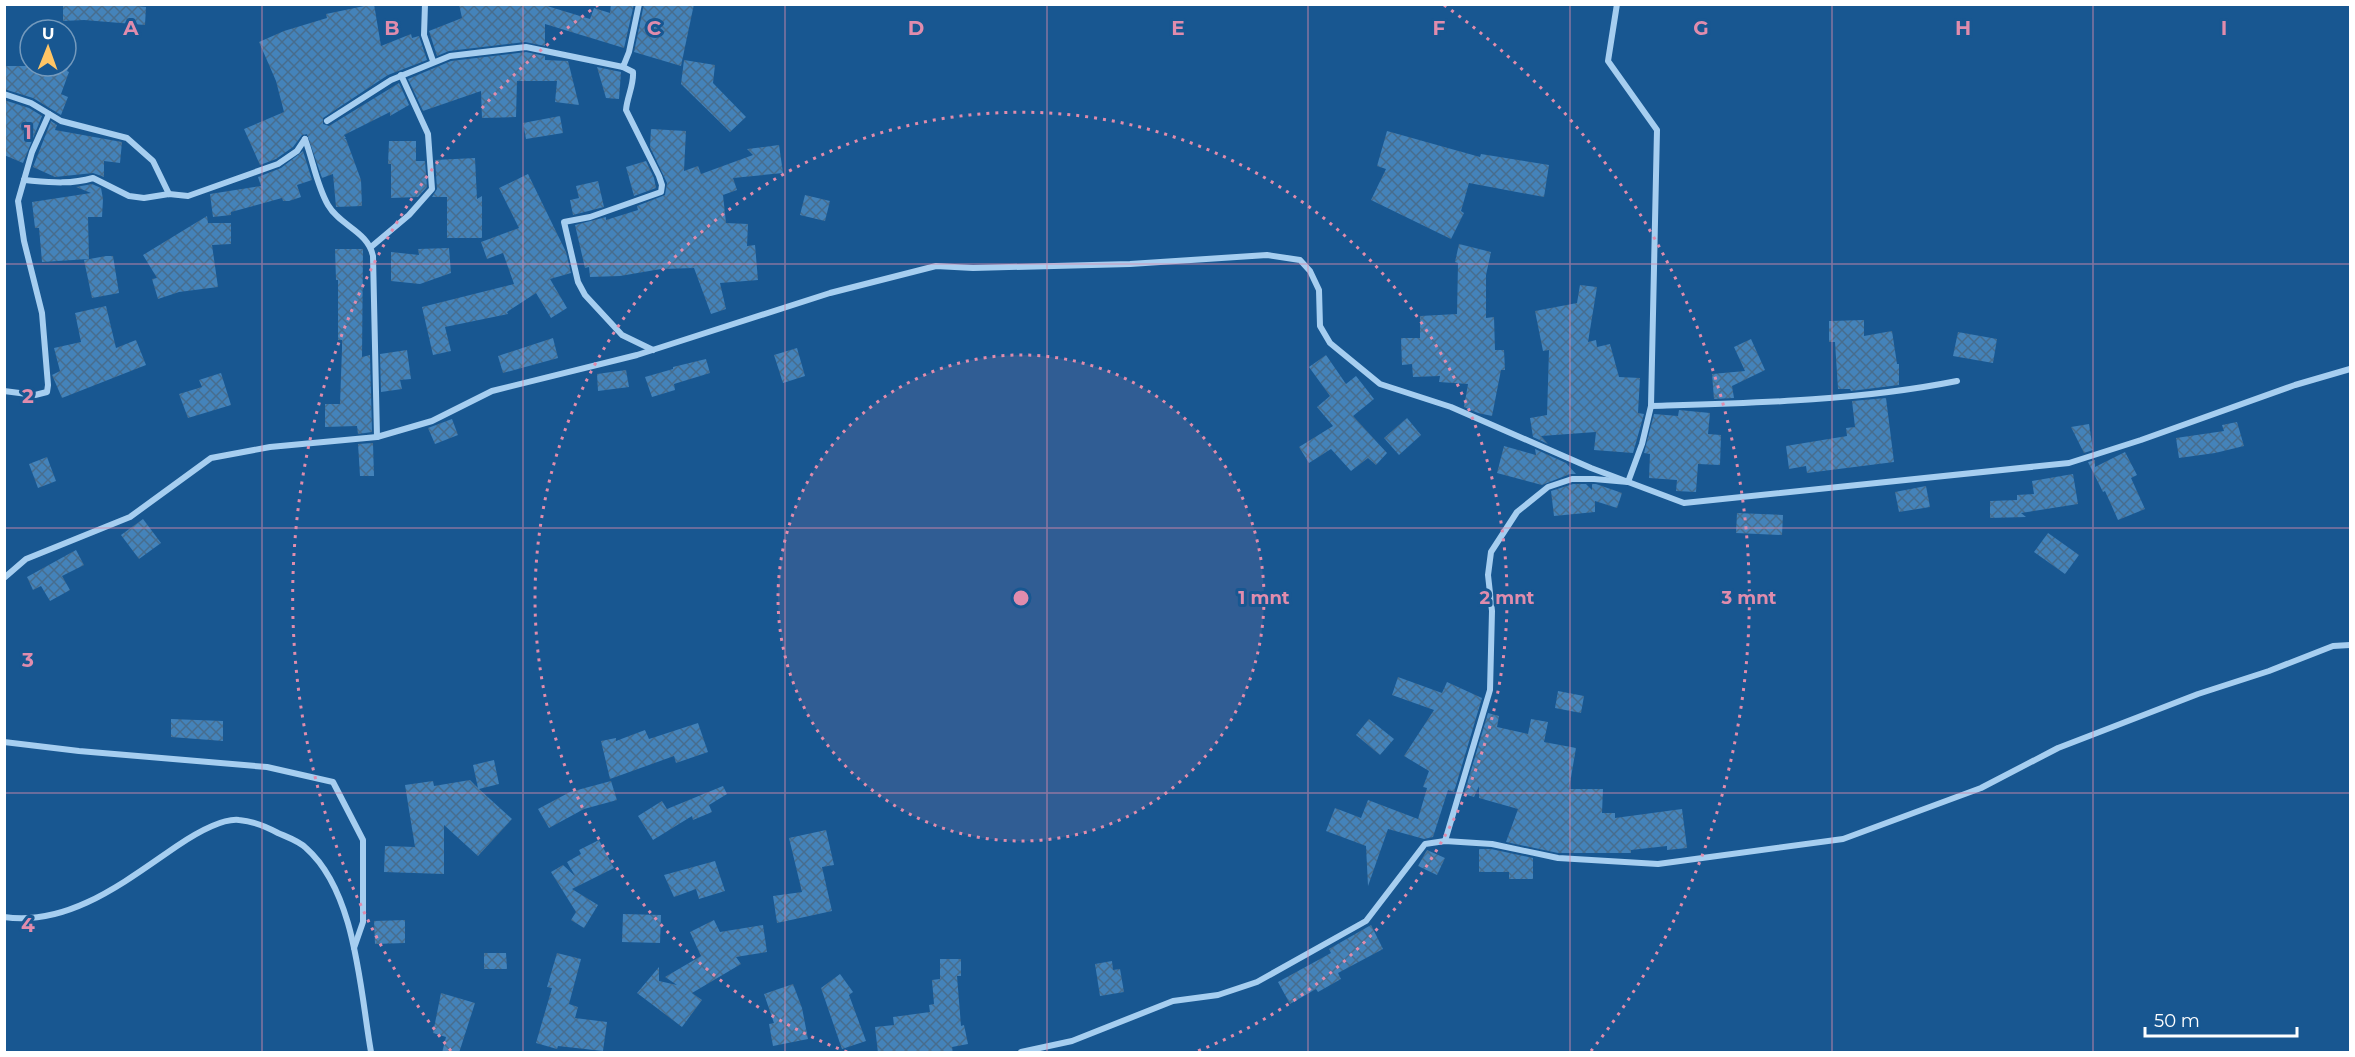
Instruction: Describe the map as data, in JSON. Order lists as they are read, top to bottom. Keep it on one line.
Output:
{"scale_bar":"50 m","north":"top","grid":{"columns":["A","B","C","D","E","F","G","H","I"],"rows":["1","2","3","4"]},"rings":["1 mnt","2 mnt","3 mnt"]}
